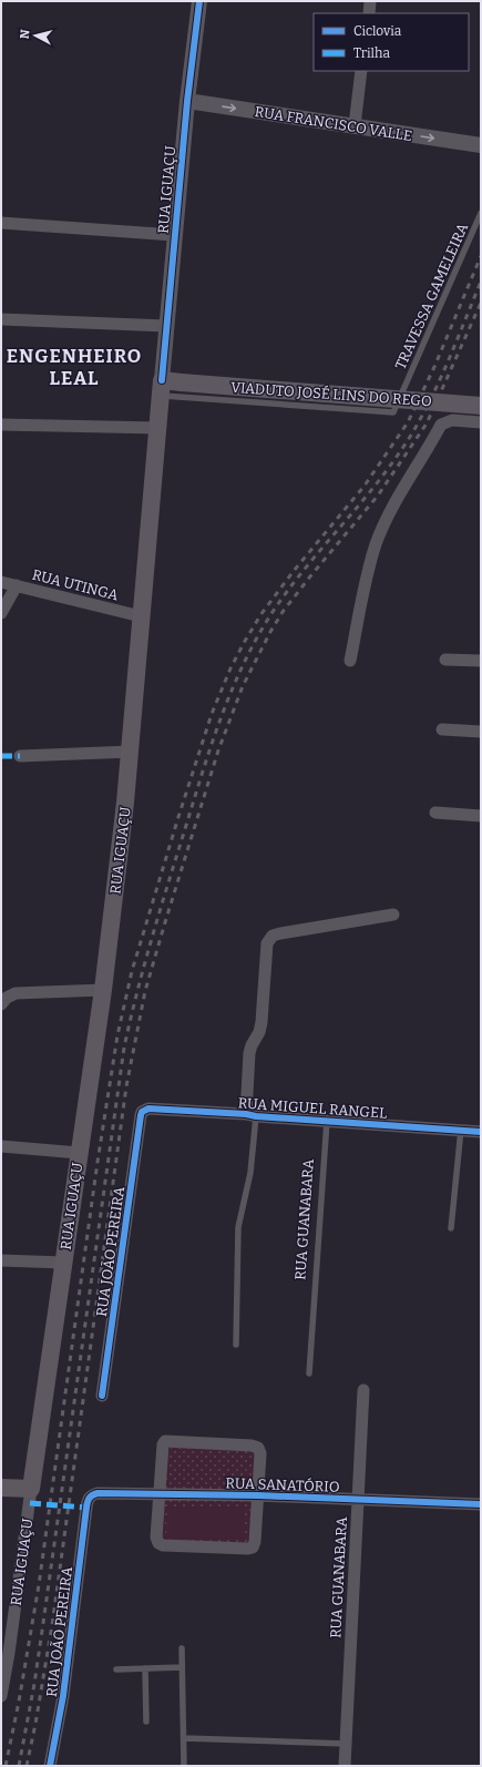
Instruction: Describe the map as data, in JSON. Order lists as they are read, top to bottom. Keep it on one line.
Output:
{"streets":{"main road":["RUA IGUAÇU","VIADUTO JOSÉ LINS DO REGO"],"street":["RUA FRANCISCO VALLE","RUA UTINGA","RUA MIGUEL RANGEL","RUA GUANABARA","RUA JOÃO PEREIRA","RUA SANATÓRIO"],"lane":["TRAVESSA GAMELEIRA"]},"crossings":[["RUA FRANCISCO VALLE","RUA IGUAÇU"],["RUA IGUAÇU","TRAVESSA GAMELEIRA"],["RUA IGUAÇU","VIADUTO JOSÉ LINS DO REGO"],["RUA IGUAÇU","RUA UTINGA"],["TRAVESSA GAMELEIRA","VIADUTO JOSÉ LINS DO REGO"],["RUA MIGUEL RANGEL","RUA GUANABARA"],["RUA MIGUEL RANGEL","RUA JOÃO PEREIRA"],["RUA GUANABARA","RUA SANATÓRIO"],["RUA JOÃO PEREIRA","RUA SANATÓRIO"]],"one_way":["RUA FRANCISCO VALLE"],"districts":["ENGENHEIRO LEAL"],"legend":["Ciclovia","Trilha"],"north":"left"}
